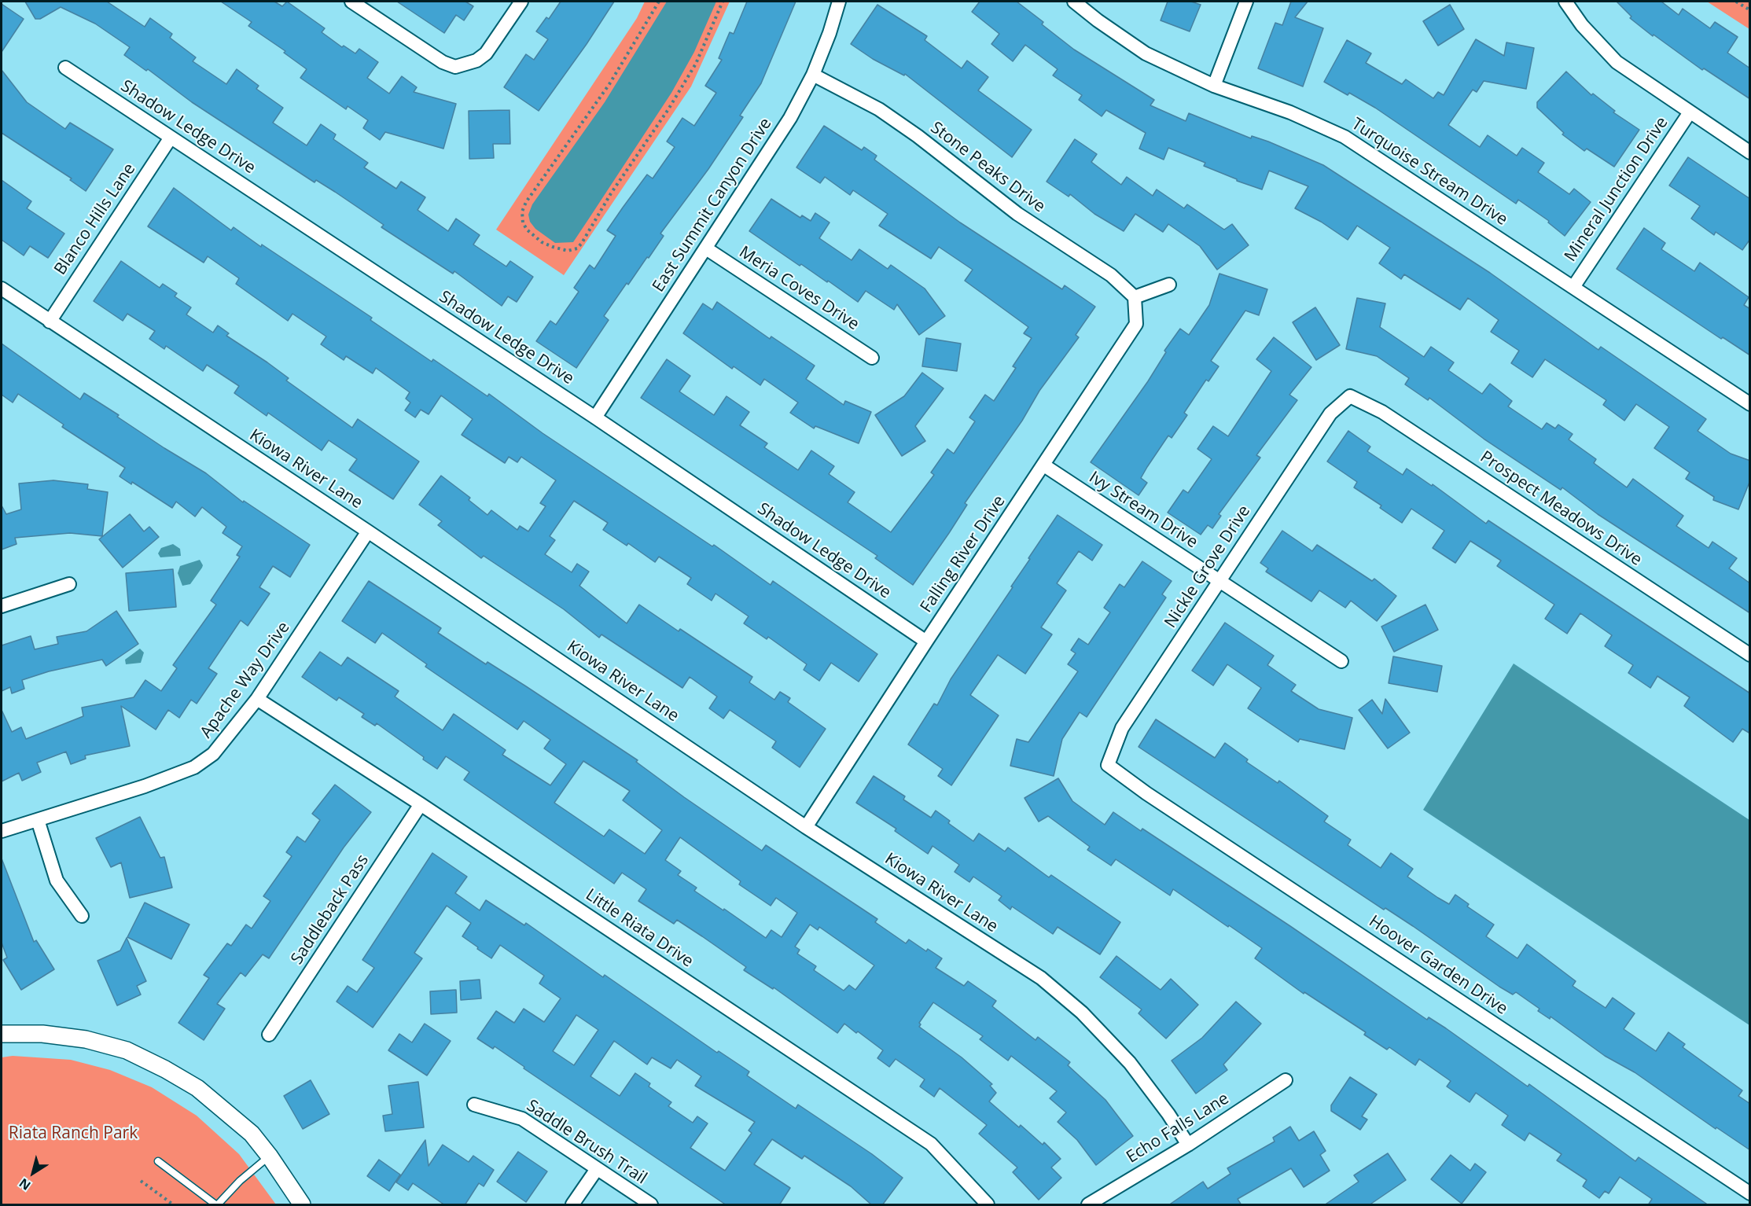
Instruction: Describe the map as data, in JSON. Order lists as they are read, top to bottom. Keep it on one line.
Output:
{"streets":{"street":["Shadow Ledge Drive","Stone Peaks Drive","Turquoise Stream Drive","Mineral Junction Drive","East Summit Canyon Drive","Blanco Hills Lane","Meria Coves Drive","Kiowa River Lane","Prospect Meadows Drive","Ivy Stream Drive","Falling River Drive","Nickle Grove Drive","Apache Way Drive","Saddleback Pass","Little Riata Drive","Hoover Garden Drive","Echo Falls Lane","Saddle Brush Trail"]},"crossings":[["Shadow Ledge Drive","East Summit Canyon Drive"],["Shadow Ledge Drive","Blanco Hills Lane"],["Shadow Ledge Drive","Falling River Drive"],["Stone Peaks Drive","East Summit Canyon Drive"],["Stone Peaks Drive","Falling River Drive"],["Turquoise Stream Drive","Mineral Junction Drive"],["East Summit Canyon Drive","Meria Coves Drive"],["Blanco Hills Lane","Kiowa River Lane"],["Kiowa River Lane","Falling River Drive"],["Kiowa River Lane","Apache Way Drive"],["Kiowa River Lane","Echo Falls Lane"],["Prospect Meadows Drive","Nickle Grove Drive"],["Ivy Stream Drive","Falling River Drive"],["Ivy Stream Drive","Nickle Grove Drive"],["Nickle Grove Drive","Hoover Garden Drive"],["Apache Way Drive","Little Riata Drive"],["Saddleback Pass","Little Riata Drive"]],"parks":["Riata Ranch Park"],"north":"bottom left"}
